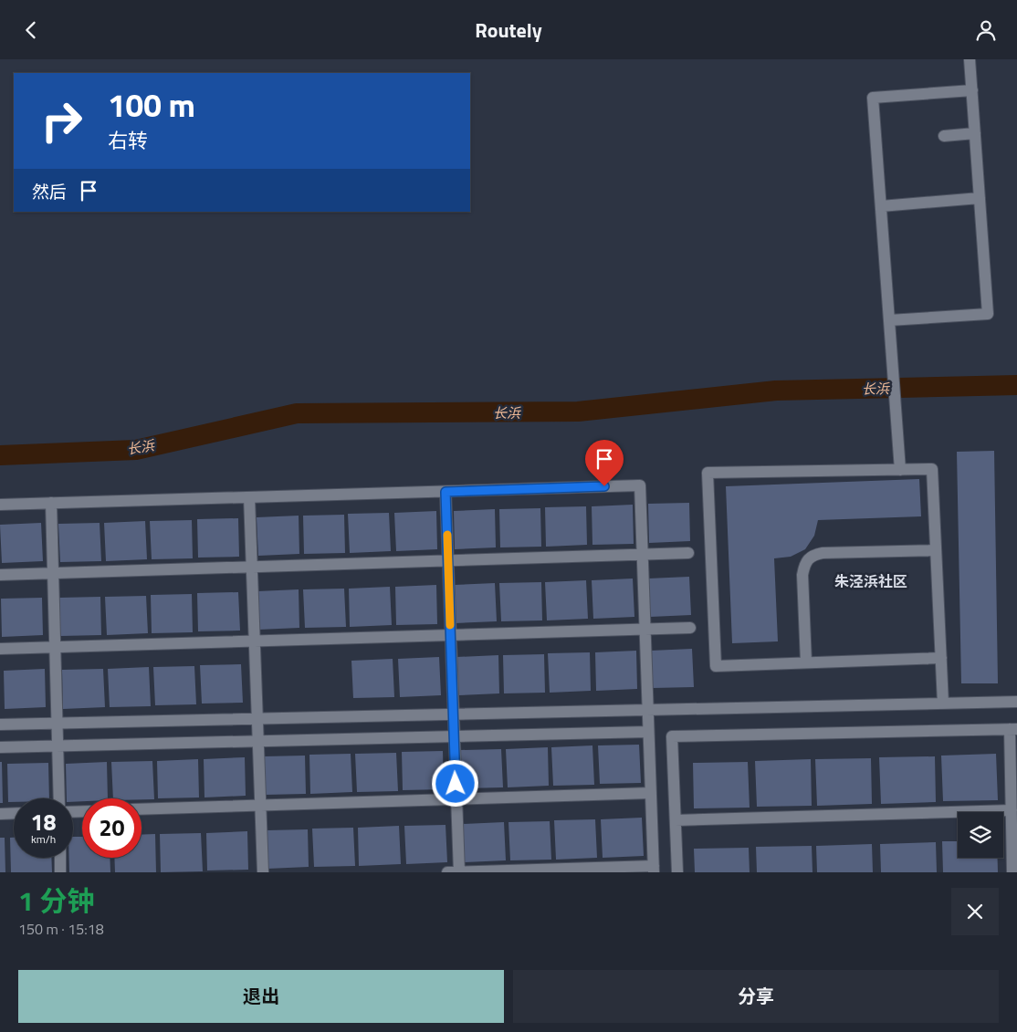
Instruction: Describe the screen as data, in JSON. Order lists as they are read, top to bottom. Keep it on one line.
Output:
{"districts":["朱泾浜社区"],"water":["长浜"],"page":{"header":"Routely","turn":["100 m","右转"],"then":"然后","speed":"18 km/h","limit":"20","heading":["1 分钟","150 m · 15:18"],"buttons":["退出","分享"]}}
